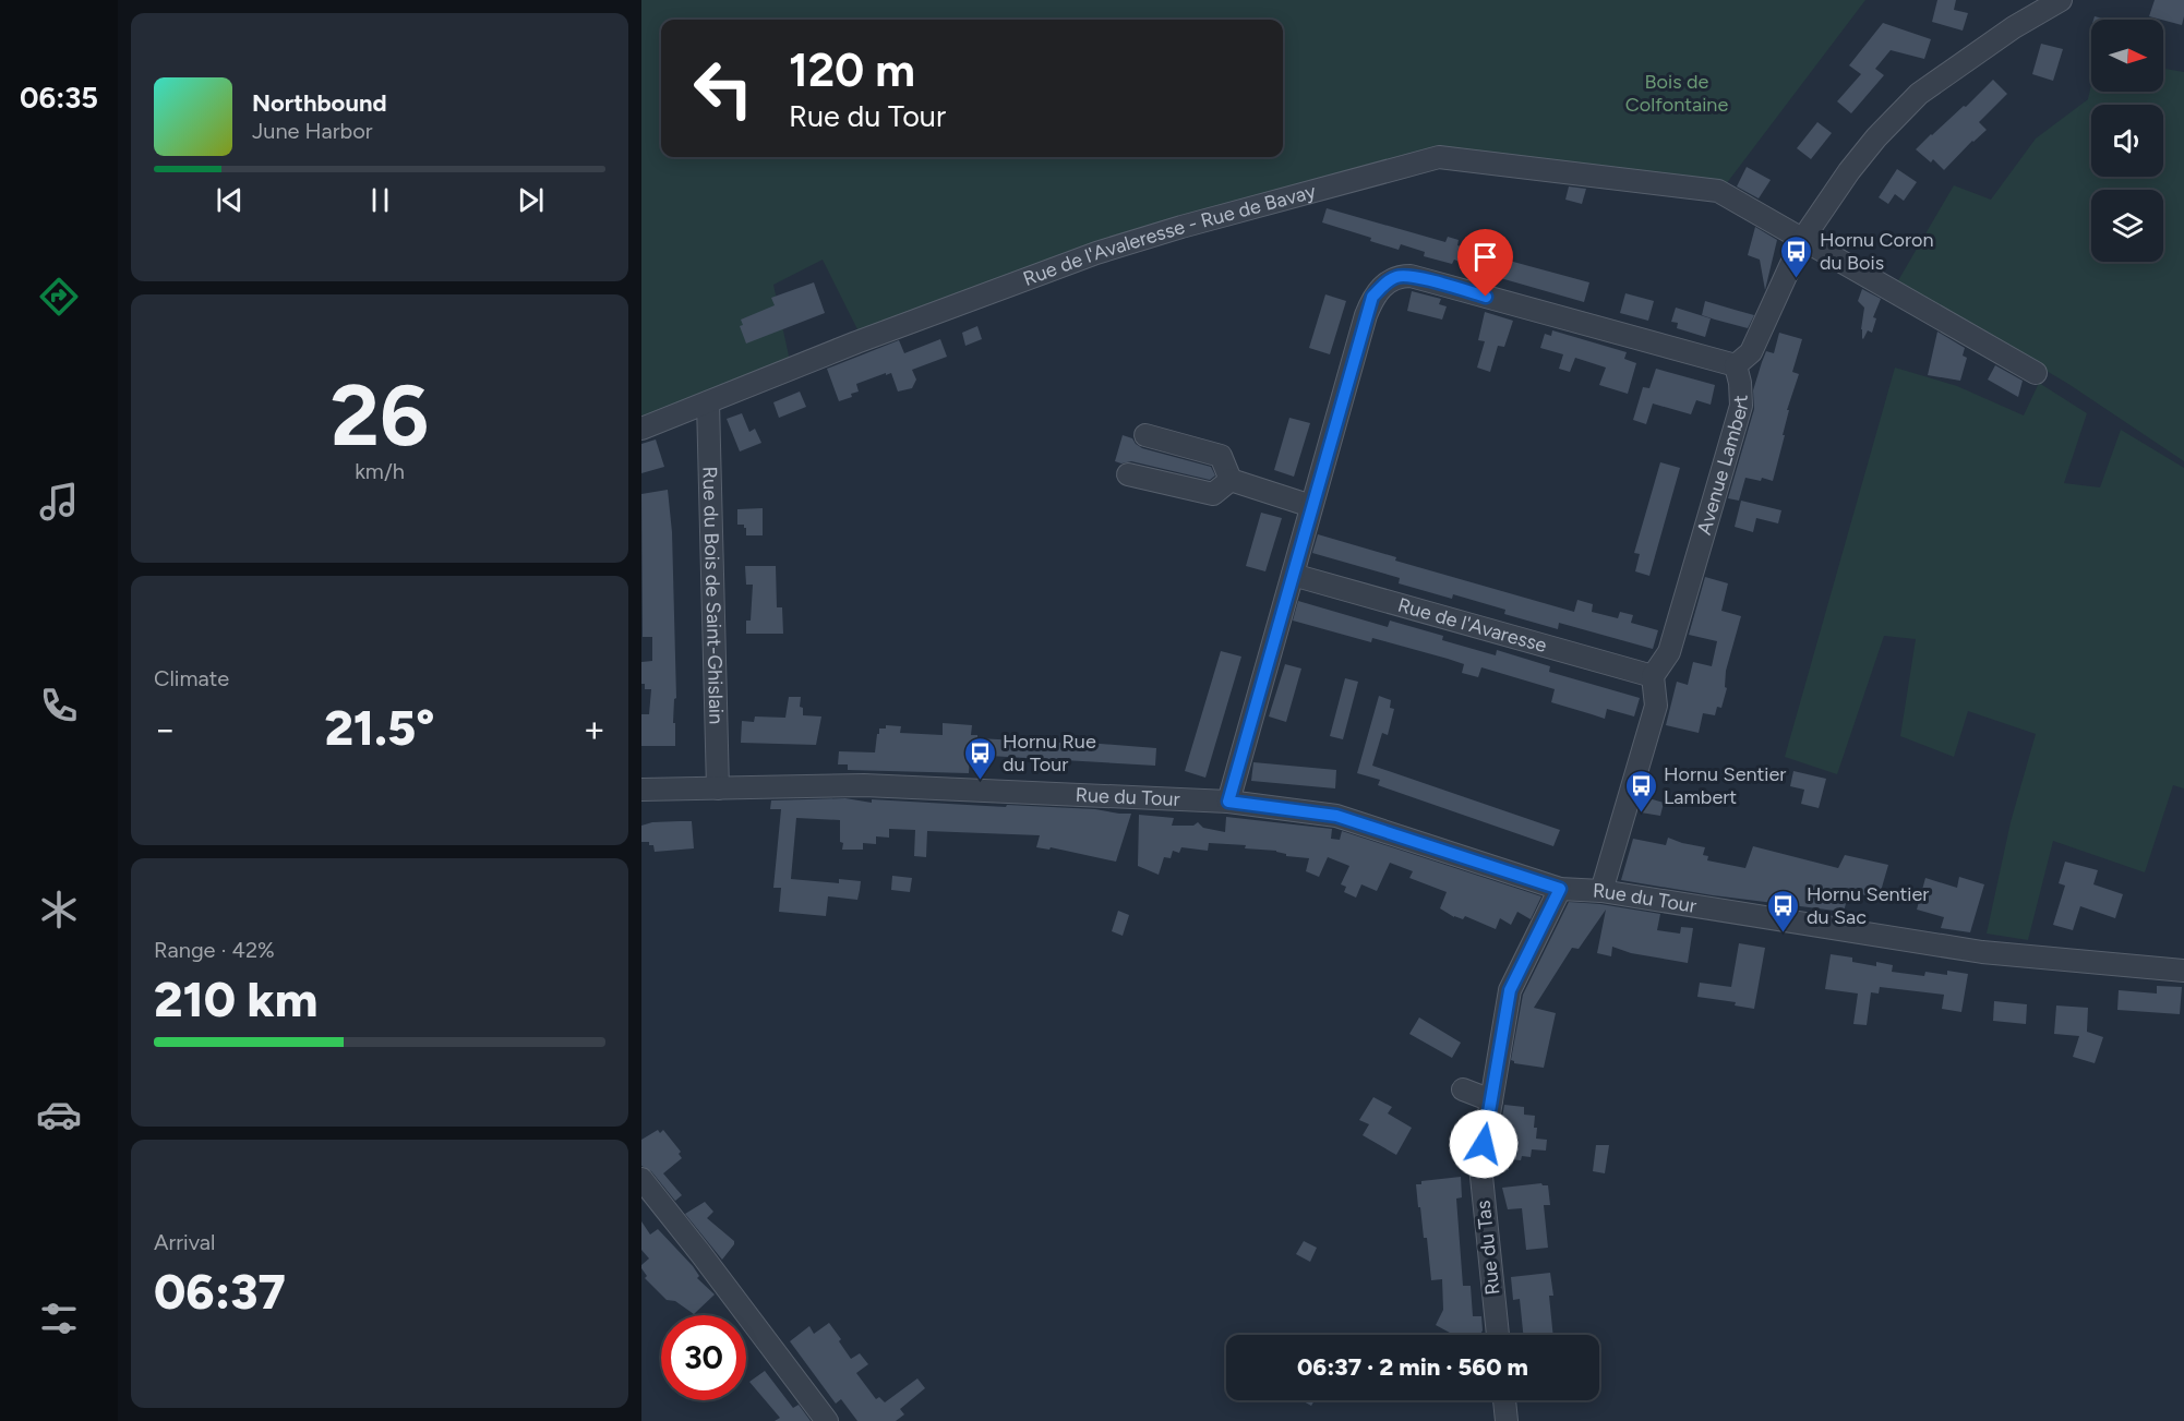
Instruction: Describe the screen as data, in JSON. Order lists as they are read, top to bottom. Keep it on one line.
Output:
{"streets":{"street":["Rue de l'Avaleresse - Rue de Bavay","Avenue Lambert","Rue du Bois de Saint-Ghislain","Rue de l'Avaresse","Rue du Tour","Rue du Tas"]},"crossings":[["Rue de l'Avaleresse - Rue de Bavay","Avenue Lambert"],["Rue de l'Avaleresse - Rue de Bavay","Rue du Bois de Saint-Ghislain"],["Avenue Lambert","Rue de l'Avaresse"],["Rue du Bois de Saint-Ghislain","Rue du Tour"],["Rue du Tour","Rue du Tas"]],"parks":["Bois de Colfontaine"],"places":{"bus stop":["Hornu Coron du Bois","Hornu Rue du Tour","Hornu Sentier Lambert","Hornu Sentier du Sac"]},"north":"right","page":{"tabs":"06:35","turn":["120 m","Rue du Tour"],"song":["Northbound","June Harbor"],"tile":[["26","km/h"],"Climate",["Range · 42%","210 km"],["Arrival","06:37"]],"heat":["−","21.5°","+"],"limit":"30","trip":"06:37 · 2 min · 560 m"}}
